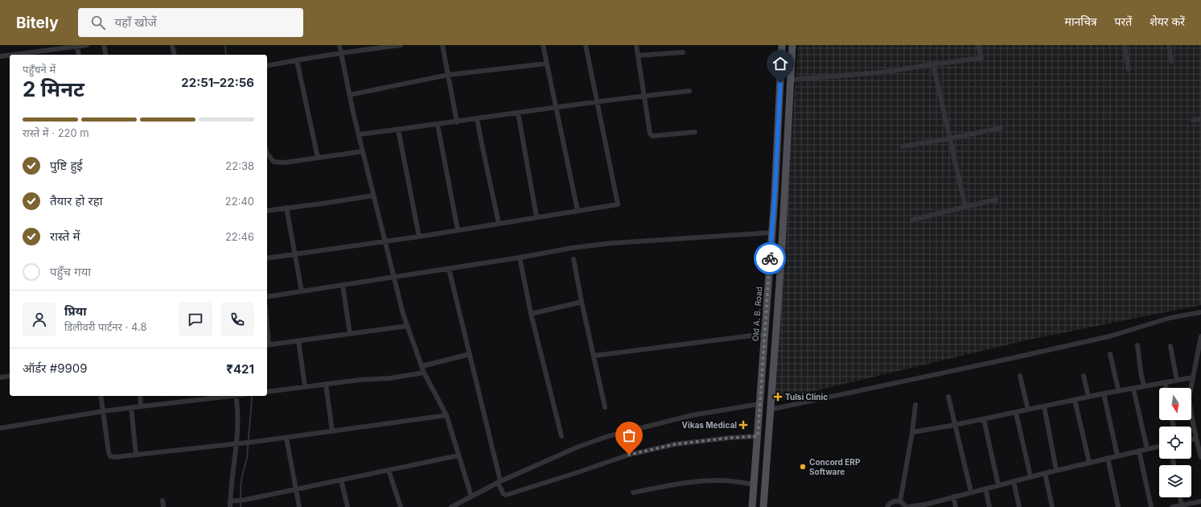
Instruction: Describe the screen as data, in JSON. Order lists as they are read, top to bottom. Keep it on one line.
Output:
{"streets":{"main road":["Old A. B. Road"]},"places":{"health":["Tulsi Clinic","Vikas Medical"],"other":["Concord ERP Software"]},"north":"bottom","page":{"header":"Bitely","search":"यहाँ खोजें","nav":["मानचित्र","परतें","शेयर करें"],"heading":["2 मिनट","पहुँचने में","22:51–22:56"],"panel":["प्रिया","डिलीवरी पार्टनर · 4.8","ऑर्डर #9909","₹421"],"bar":"रास्ते में · 220 m","list":[["पुष्टि हुई","22:38"],["तैयार हो रहा","22:40"],["रास्ते में","22:46"],"पहुँच गया"]}}
